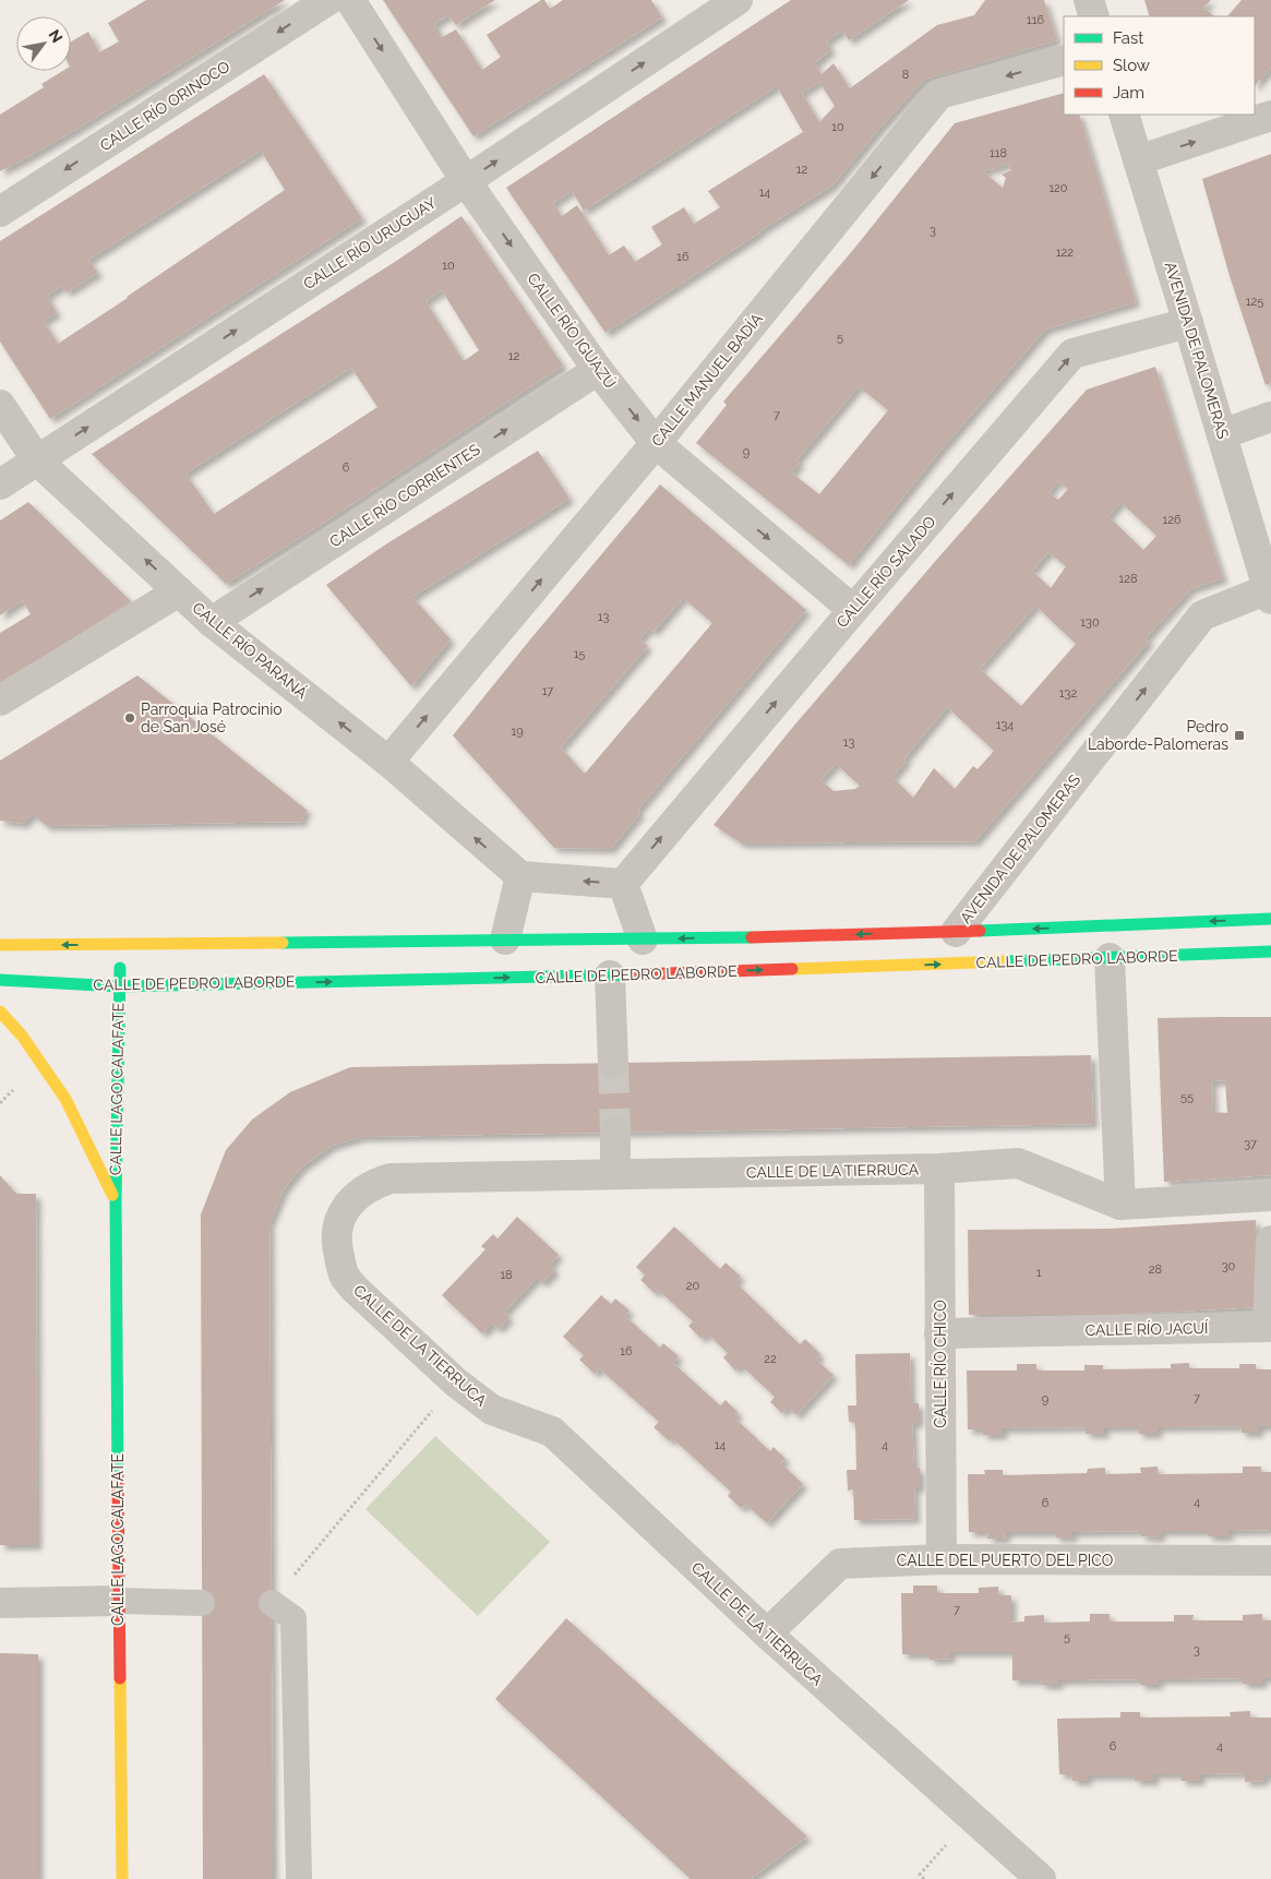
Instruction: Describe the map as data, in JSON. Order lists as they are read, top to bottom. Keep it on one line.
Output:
{"streets":{"street":["CALLE RÍO ORINOCO","CALLE RÍO URUGUAY","CALLE RÍO IGUAZÚ","AVENIDA DE PALOMERAS","CALLE MANUEL BADÍA","CALLE RÍO CORRIENTES","CALLE RÍO SALADO","CALLE RÍO PARANÁ","CALLE DE PEDRO LABORDE","CALLE LAGO CALAFATE","CALLE DE LA TIERRUCA","CALLE RÍO JACUÍ","CALLE RÍO CHICO","CALLE DEL PUERTO DEL PICO"]},"crossings":[["CALLE RÍO URUGUAY","CALLE RÍO IGUAZÚ"],["CALLE RÍO URUGUAY","CALLE RÍO PARANÁ"],["CALLE RÍO IGUAZÚ","CALLE MANUEL BADÍA"],["CALLE RÍO IGUAZÚ","CALLE RÍO CORRIENTES"],["CALLE RÍO IGUAZÚ","CALLE RÍO SALADO"],["AVENIDA DE PALOMERAS","CALLE RÍO SALADO"],["AVENIDA DE PALOMERAS","CALLE DE PEDRO LABORDE"],["CALLE MANUEL BADÍA","CALLE RÍO PARANÁ"],["CALLE RÍO CORRIENTES","CALLE RÍO PARANÁ"],["CALLE DE PEDRO LABORDE","CALLE LAGO CALAFATE"],["CALLE DE LA TIERRUCA","CALLE RÍO CHICO"],["CALLE DE LA TIERRUCA","CALLE DEL PUERTO DEL PICO"],["CALLE RÍO JACUÍ","CALLE RÍO CHICO"],["CALLE RÍO CHICO","CALLE DEL PUERTO DEL PICO"]],"one_way":["CALLE RÍO ORINOCO","CALLE RÍO URUGUAY","CALLE RÍO IGUAZÚ","AVENIDA DE PALOMERAS","CALLE RÍO CORRIENTES","CALLE RÍO SALADO","CALLE RÍO PARANÁ"],"places":{"other":["Parroquia Patrocinio de San José"],"transit":["Pedro Laborde-Palomeras"]},"house_numbers":["116","8","10","118","12","120","14","3","122","16","10","125","5","12","7","9","6","126","128","13","130","15","17","132","134","19","13","55","37","30","28","1","18","20","16","22","7","9","14","4","4","6","7","5","3","6","4"],"legend":["Fast","Slow","Jam"],"north":"top right"}
